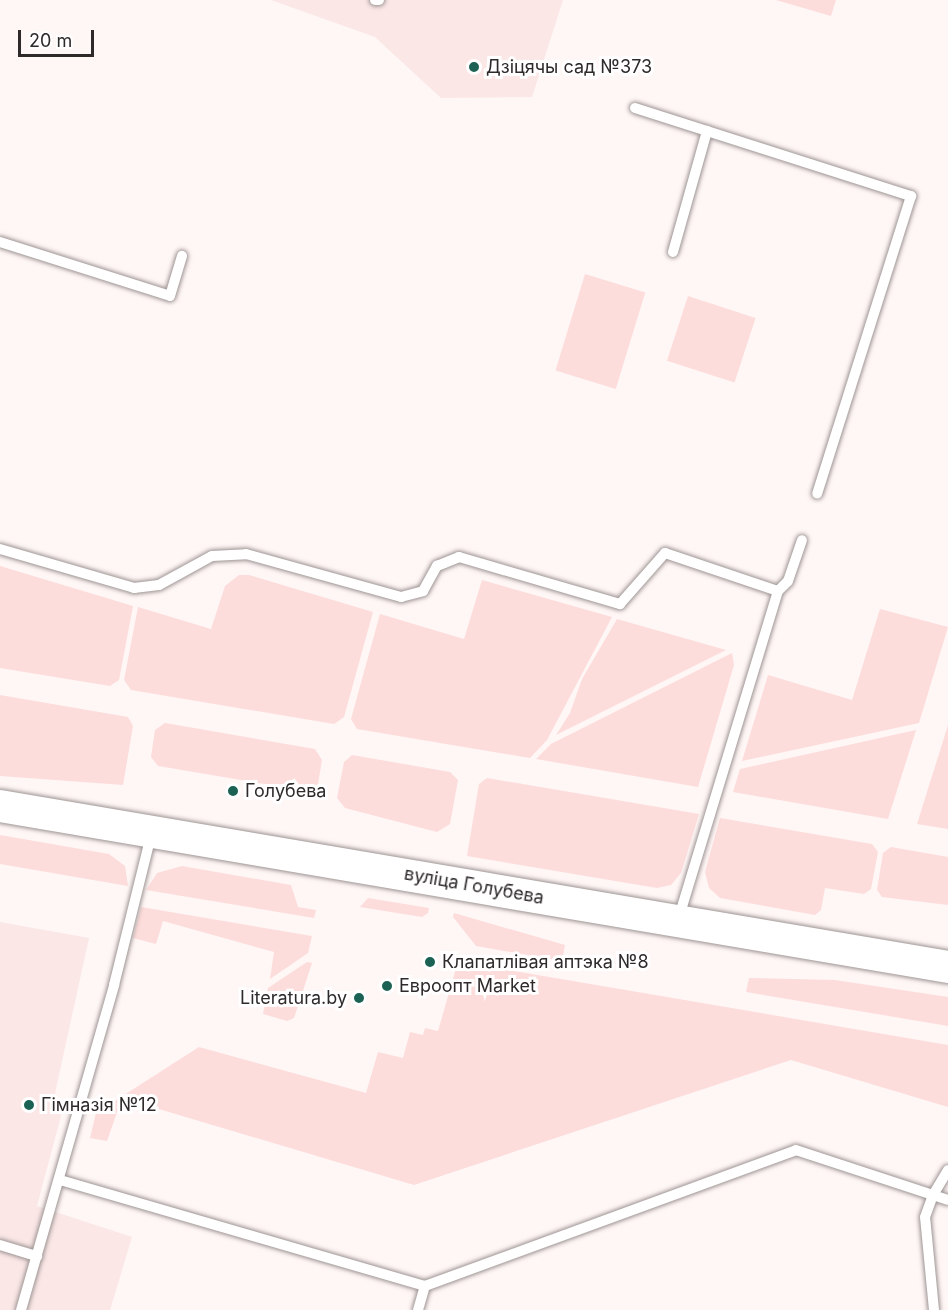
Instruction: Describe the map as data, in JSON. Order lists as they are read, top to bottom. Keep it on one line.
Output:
{"streets":{"main road":["вуліца Голубева"]},"places":["Дзіцячы сад №373","Голубева","Клапатлівая аптэка №8","Евроопт Market","Literatura.by","Гімназія №12"],"scale_bar":"20 m"}
